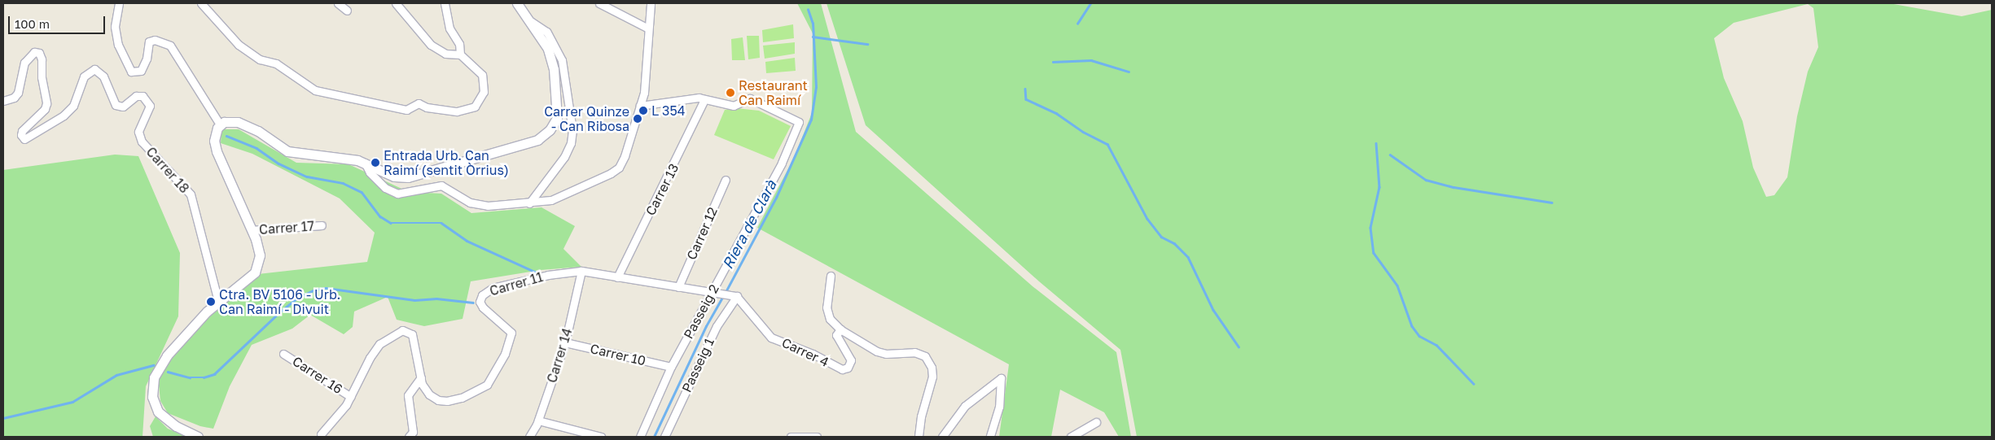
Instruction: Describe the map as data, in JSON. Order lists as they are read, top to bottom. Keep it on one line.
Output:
{"streets":{"street":["Carrer 18","Carrer 13","Carrer 17","Carrer 12","Carrer 11","Passeig 2","Carrer 4","Carrer 10","Carrer 14","Passeig 1","Carrer 16"]},"crossings":[["Carrer 13","Carrer 11"],["Carrer 13","Passeig 2"],["Carrer 12","Carrer 11"],["Carrer 11","Passeig 2"],["Carrer 11","Carrer 4"],["Carrer 11","Carrer 14"],["Carrer 11","Passeig 1"],["Carrer 11","Carrer 16"],["Passeig 2","Carrer 10"],["Carrer 4","Passeig 1"],["Carrer 10","Carrer 14"]],"water":["Riera de Clarà"],"places":["Restaurant Can Raimí","L 354","Carrer Quinze - Can Ribosa","Entrada Urb. Can Raimí (sentit Òrrius)","Ctra. BV 5106 - Urb. Can Raimí - Divuit"],"scale_bar":"100 m"}
